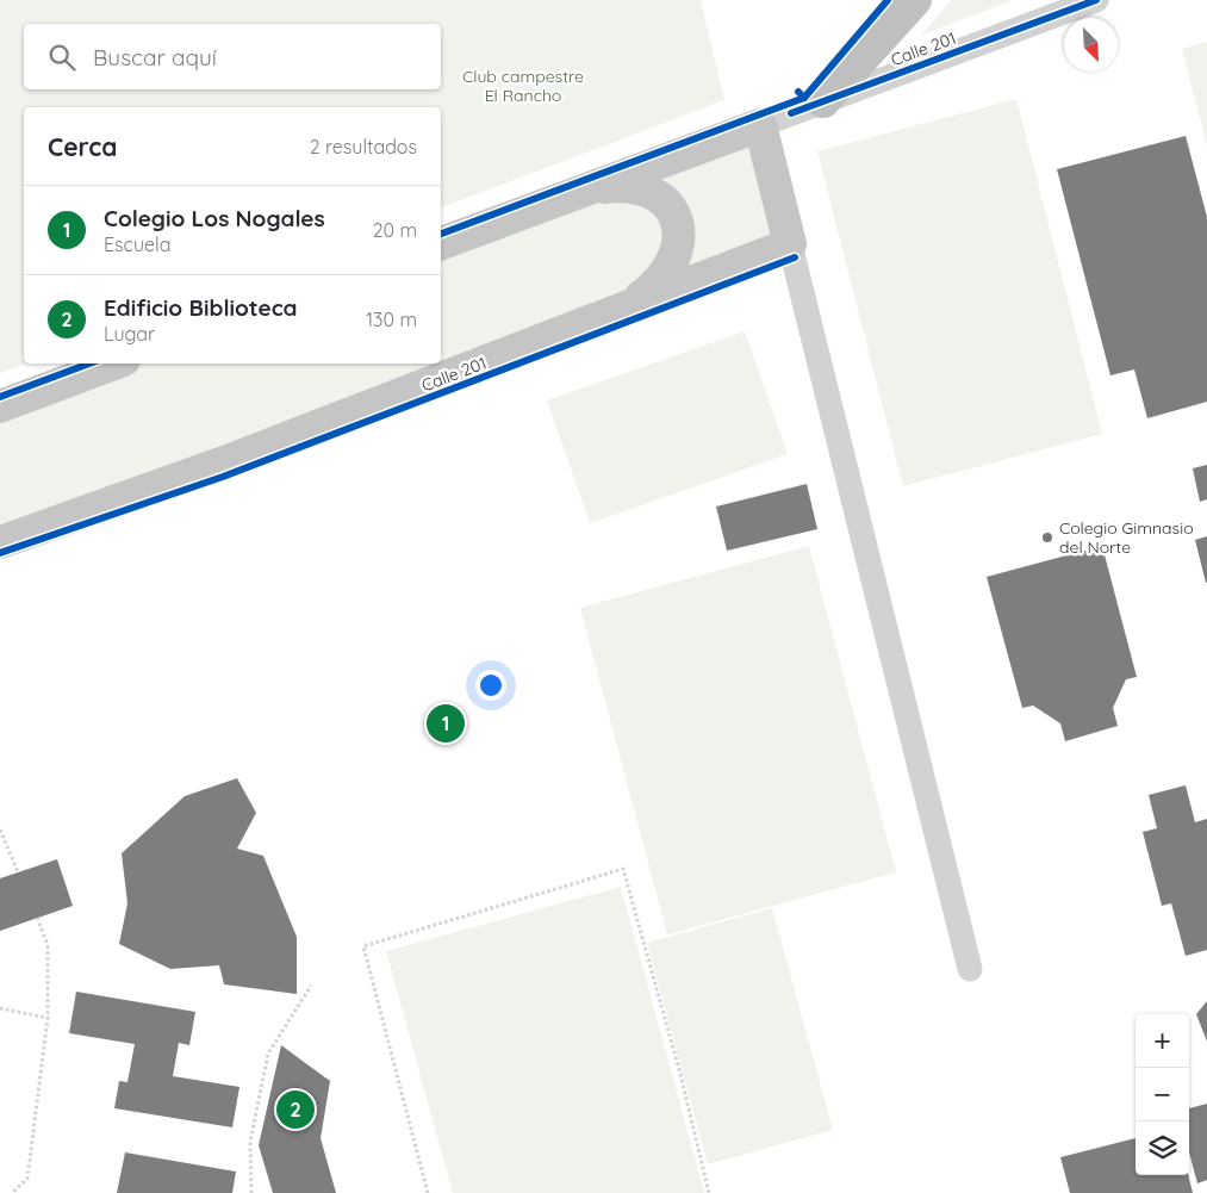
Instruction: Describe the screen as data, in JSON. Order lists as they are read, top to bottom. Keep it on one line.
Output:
{"streets":{"main road":["Calle 201"]},"parks":["Club campestre El Rancho"],"places":["Colegio Gimnasio del Norte"],"north":"bottom right","page":{"search":"Buscar aquí","heading":["Cerca","2 resultados"],"list":[{"mark":"1","name":"Colegio Los Nogales","note":"Escuela","value":"20 m"},{"mark":"2","name":"Edificio Biblioteca","note":"Lugar","value":"130 m"}],"pins":["1","2"],"map_buttons":["+","−"]}}
